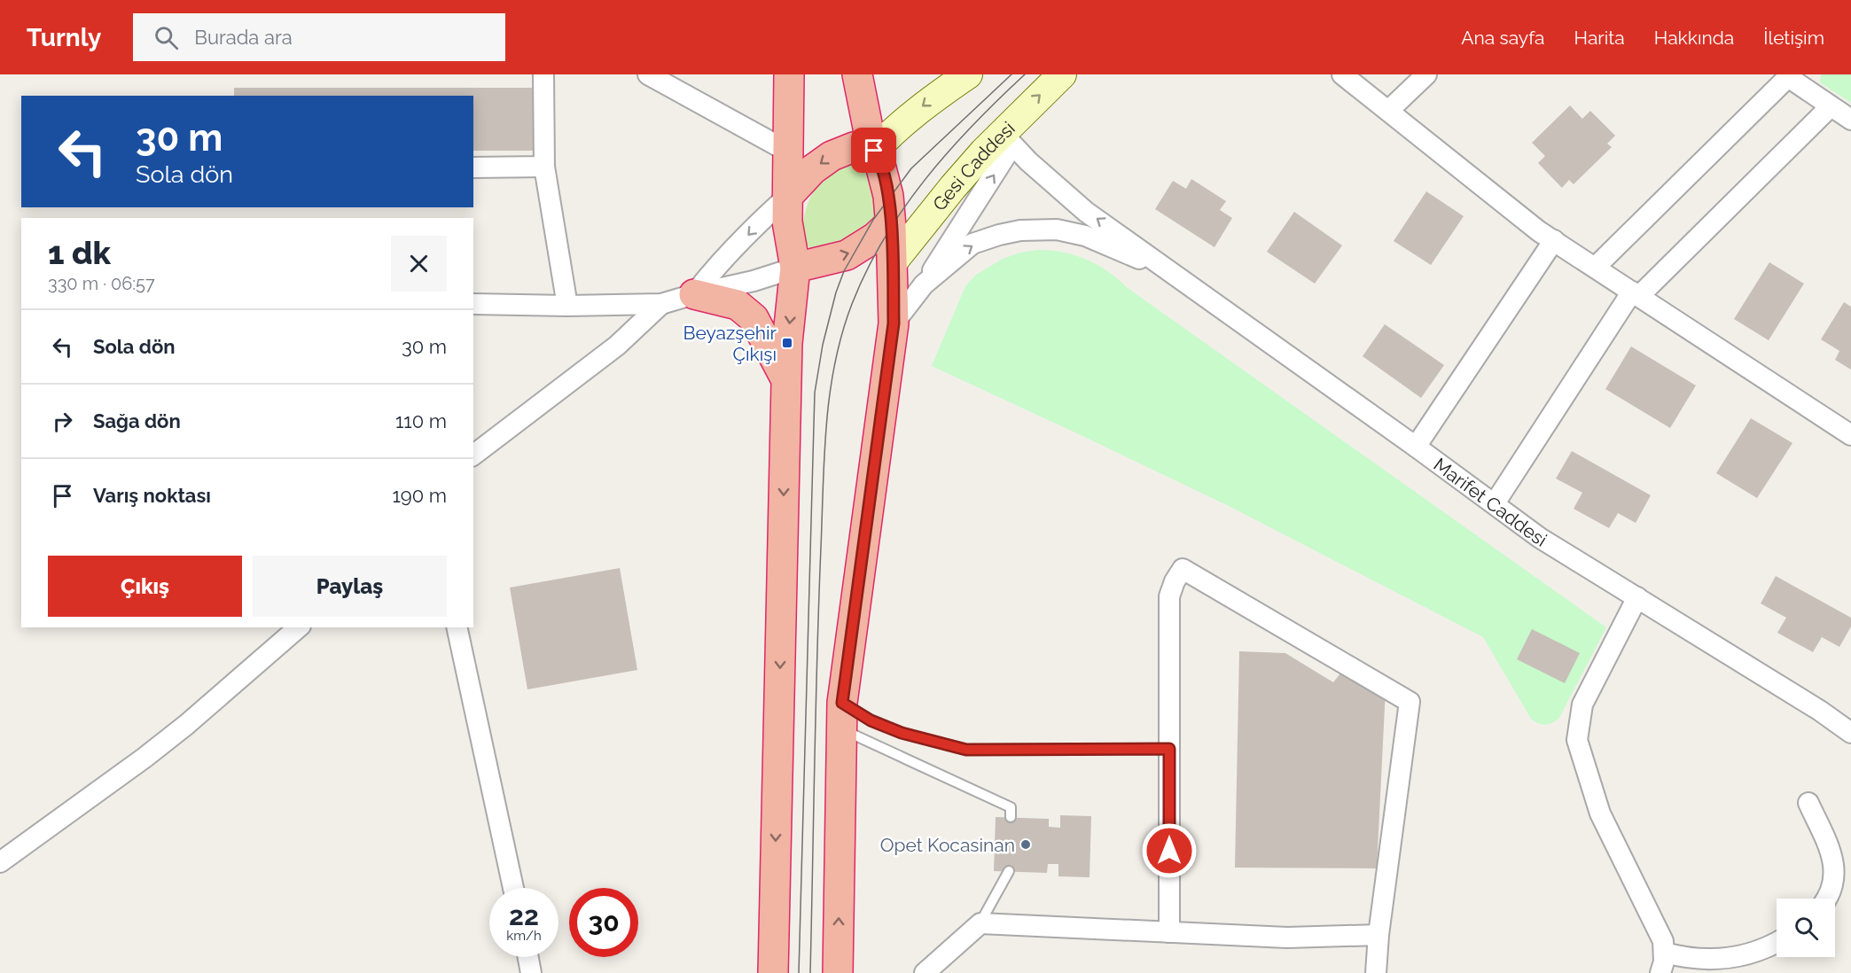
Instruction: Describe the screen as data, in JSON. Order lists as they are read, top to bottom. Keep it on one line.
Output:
{"streets":{"main road":["Gesi Caddesi"],"street":["Marifet Caddesi"]},"places":{"transit":["Beyazşehir Çıkışı"],"other":["Opet Kocasinan"]},"page":{"header":"Turnly","search":"Burada ara","nav":["Ana sayfa","Harita","Hakkında","İletişim"],"turn":["30 m","Sola dön"],"heading":["1 dk","330 m · 06:57"],"list":[{"name":"Sola dön","value":"30 m"},{"name":"Sağa dön","value":"110 m"},{"name":"Varış noktası","value":"190 m"}],"buttons":["Çıkış","Paylaş"],"speed":"22 km/h","limit":"30"}}
